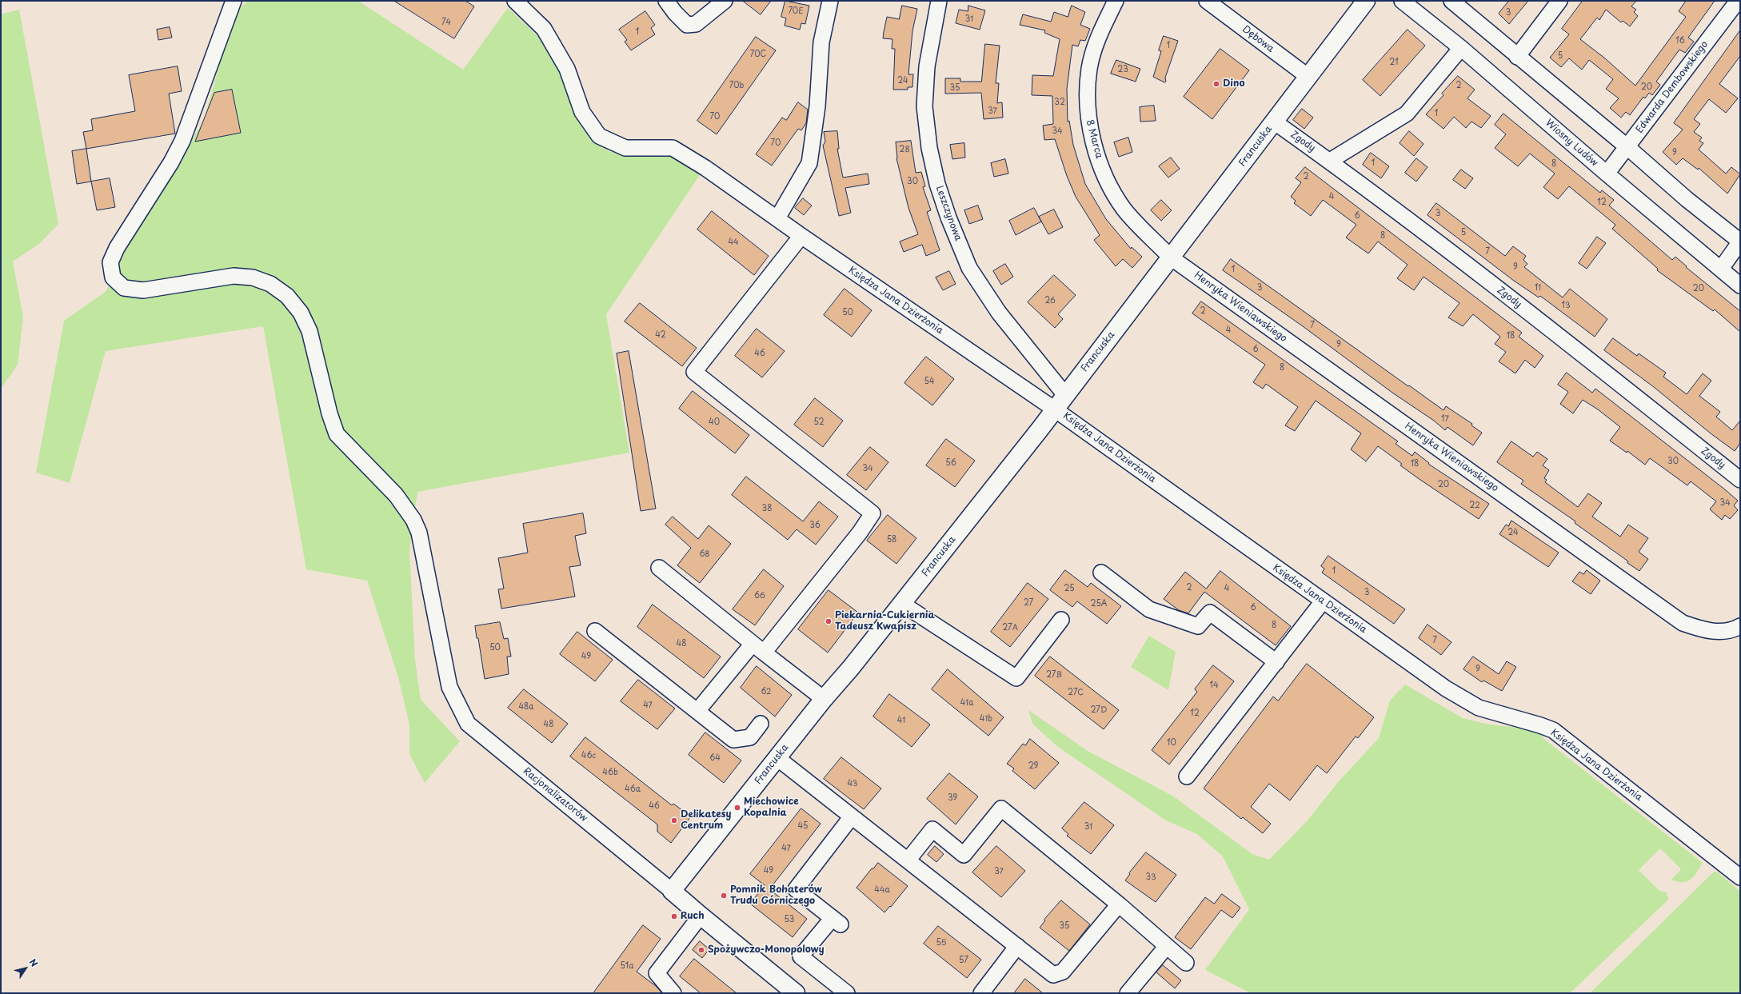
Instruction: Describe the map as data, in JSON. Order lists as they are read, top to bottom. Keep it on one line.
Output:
{"streets":{"street":["Dębowa","Edwarda Dembowskiego","8 Marca","Zgody","Wiosny Ludów","Francuska","Leszczynowa","Księdza Jana Dzierżonia","Henryka Wieniawskiego","Racjonalizatorów"]},"crossings":[["Dębowa","Francuska"],["Edwarda Dembowskiego","Wiosny Ludów"],["8 Marca","Francuska"],["8 Marca","Henryka Wieniawskiego"],["Zgody","Francuska"],["Francuska","Leszczynowa"],["Francuska","Księdza Jana Dzierżonia"],["Francuska","Henryka Wieniawskiego"],["Francuska","Racjonalizatorów"]],"places":["Dino","Piekarnia-Cukiernia Tadeusz Kwapisz","Miechowice Kopalnia","Delikatesy Centrum","Pomnik Bohaterów Trudu Górniczego","Ruch","Spożywczo-Monopolowy"],"house_numbers":["70E","3","31","74","1","16","1","70C","5","21","23","24","70b","2","20","35","32","37","1","70","34","70","28","9","1","8","2","30","4","12","3","6","5","8","44","7","9","1","3","11","20","26","13","2","50","7","4","42","18","9","6","46","8","54","17","40","52","30","56","18","34","20","34","22","38","36","24","58","68","1","2","25","4","3","66","27","25A","6","8","27A","7","48","50","49","9","27B","14","62","27C","41a","47","48a","27D","12","41b","41","48","10","46c","64","29","46b","43","46a","39","46","45","31","47","49","37","33","44a","53","35","55","57","51a"],"north":"top right"}
